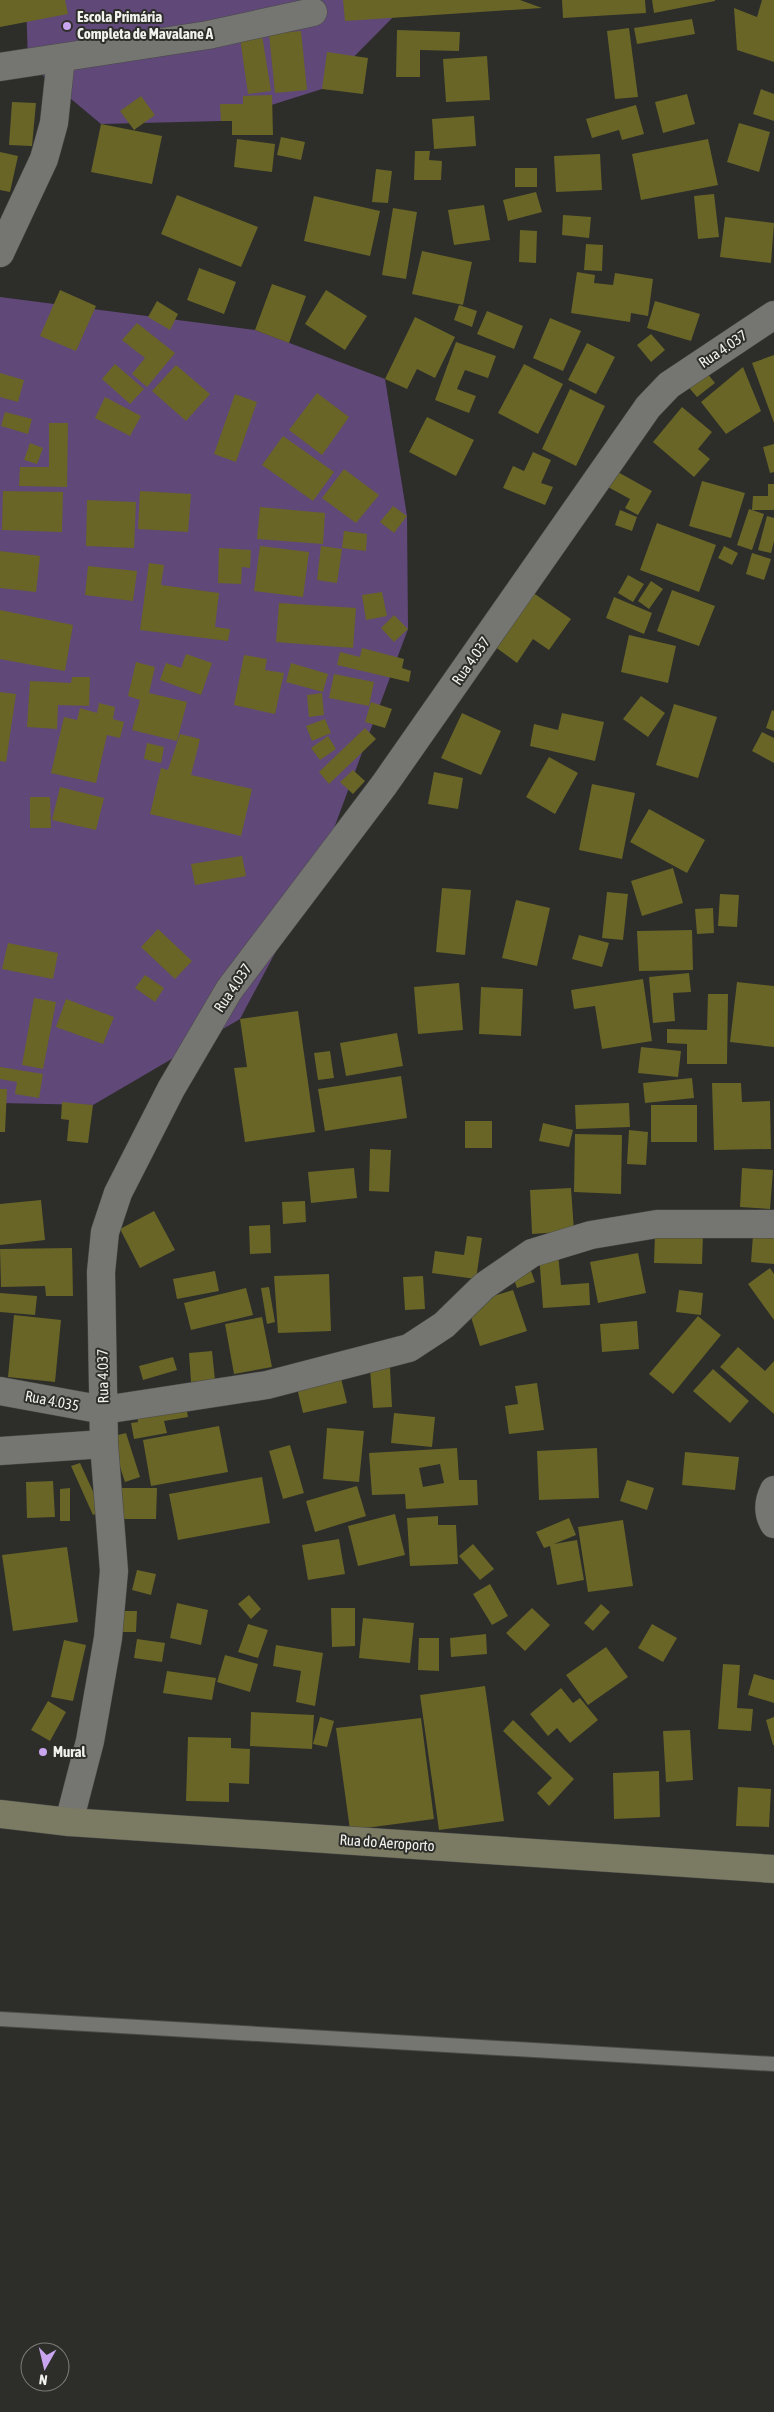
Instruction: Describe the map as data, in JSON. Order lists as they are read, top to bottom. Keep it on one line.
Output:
{"streets":{"main road":["Rua do Aeroporto"],"street":["Rua 4.037","Rua 4.035"]},"crossings":[["Rua 4.037","Rua 4.035"],["Rua 4.037","Rua do Aeroporto"]],"places":["Escola Primária Completa de Mavalane A","Mural"],"north":"bottom"}
